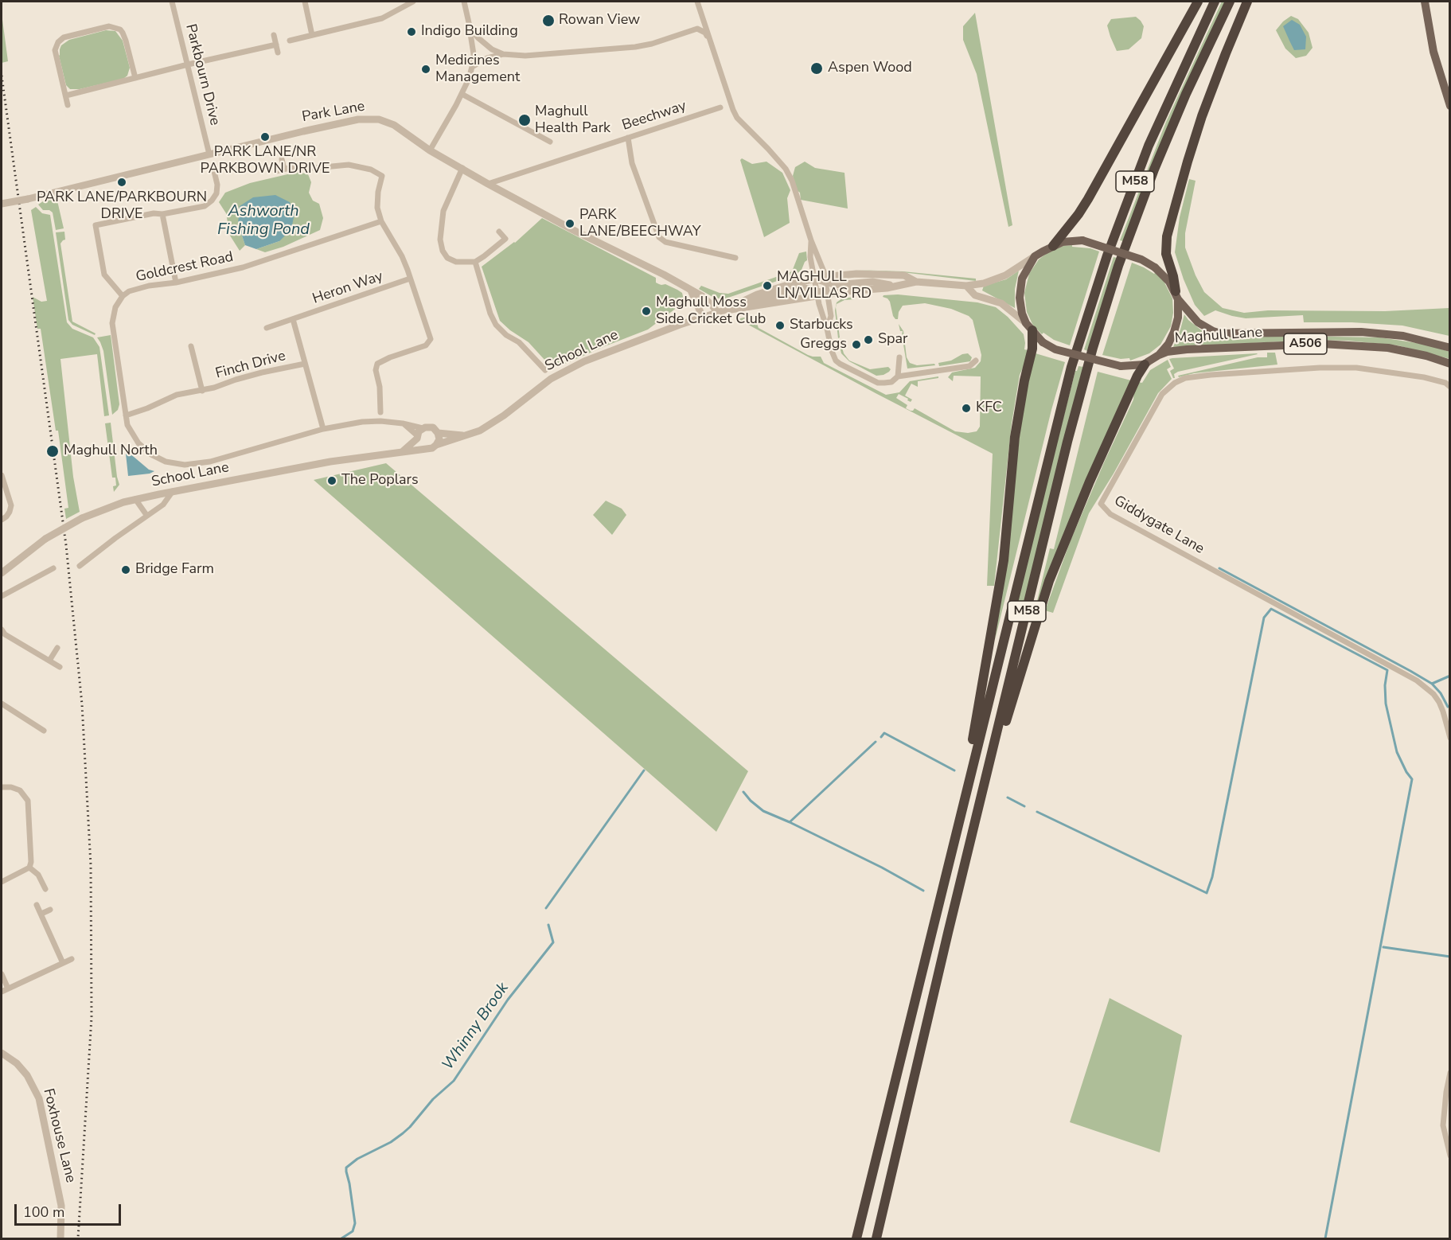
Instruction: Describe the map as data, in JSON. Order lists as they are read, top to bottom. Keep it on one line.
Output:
{"streets":{"highway":["M58"],"main road":["Maghull Lane","A506"],"street":["Parkbourn Drive","Park Lane","Beechway","Goldcrest Road","Heron Way","School Lane","Finch Drive","Giddygate Lane","Foxhouse Lane"]},"crossings":[["Parkbourn Drive","Park Lane"],["Park Lane","Beechway"],["Park Lane","School Lane"],["M58","Maghull Lane"],["M58","A506"],["Goldcrest Road","School Lane"],["Goldcrest Road","Finch Drive"],["Maghull Lane","A506"]],"water":["Ashworth Fishing Pond","Whinny Brook"],"places":["Rowan View","Indigo Building","Aspen Wood","Medicines Management","Maghull Health Park","PARK LANE/NR PARKBOWN DRIVE","PARK LANE/PARKBOURN DRIVE","PARK LANE/BEECHWAY","MAGHULL LN/VILLAS RD","Maghull Moss Side Cricket Club","Starbucks","Spar","Greggs","KFC","Maghull North","The Poplars","Bridge Farm"],"scale_bar":"100 m"}
